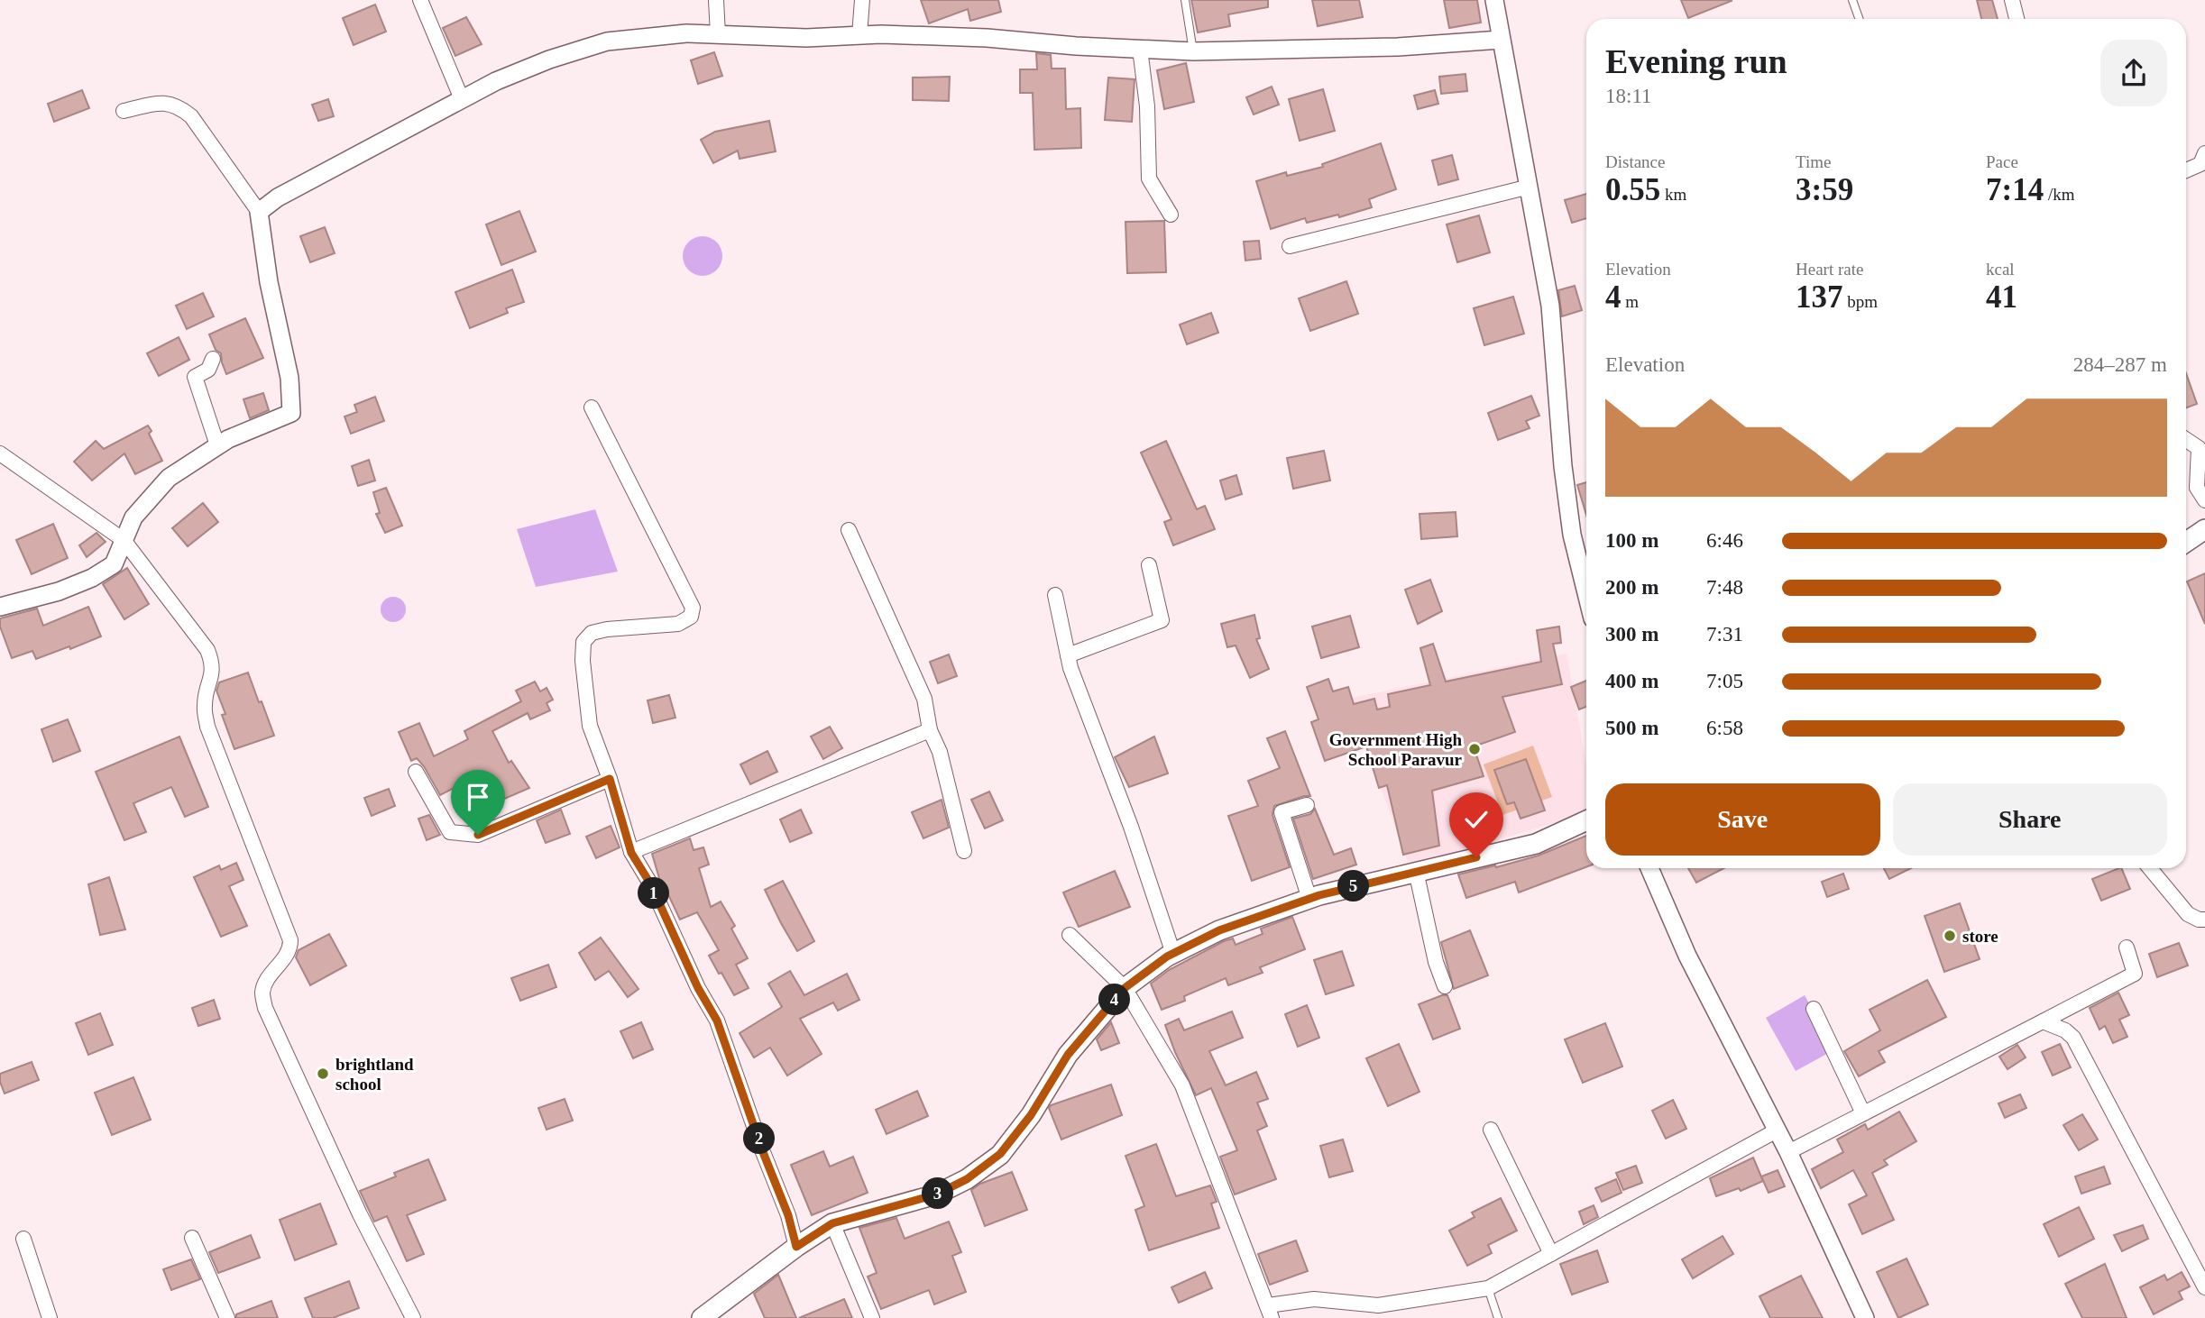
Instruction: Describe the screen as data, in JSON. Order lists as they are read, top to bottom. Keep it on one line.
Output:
{"places":["Government High School Paravur","store","brightland school"],"page":{"heading":["Evening run","18:11"],"stats":[["Distance","0.55 km"],["Time","3:59"],["Pace","7:14 /km"],["Elevation","4 m"],["Heart rate","137 bpm"],["kcal","41"]],"chart":["Elevation","284–287 m"],"list":[{"name":"100 m","note":"6:46"},{"name":"200 m","note":"7:48"},{"name":"300 m","note":"7:31"},{"name":"400 m","note":"7:05"},{"name":"500 m","note":"6:58"}],"buttons":["Save","Share"],"pins":["5","1","4","2","3"]}}
